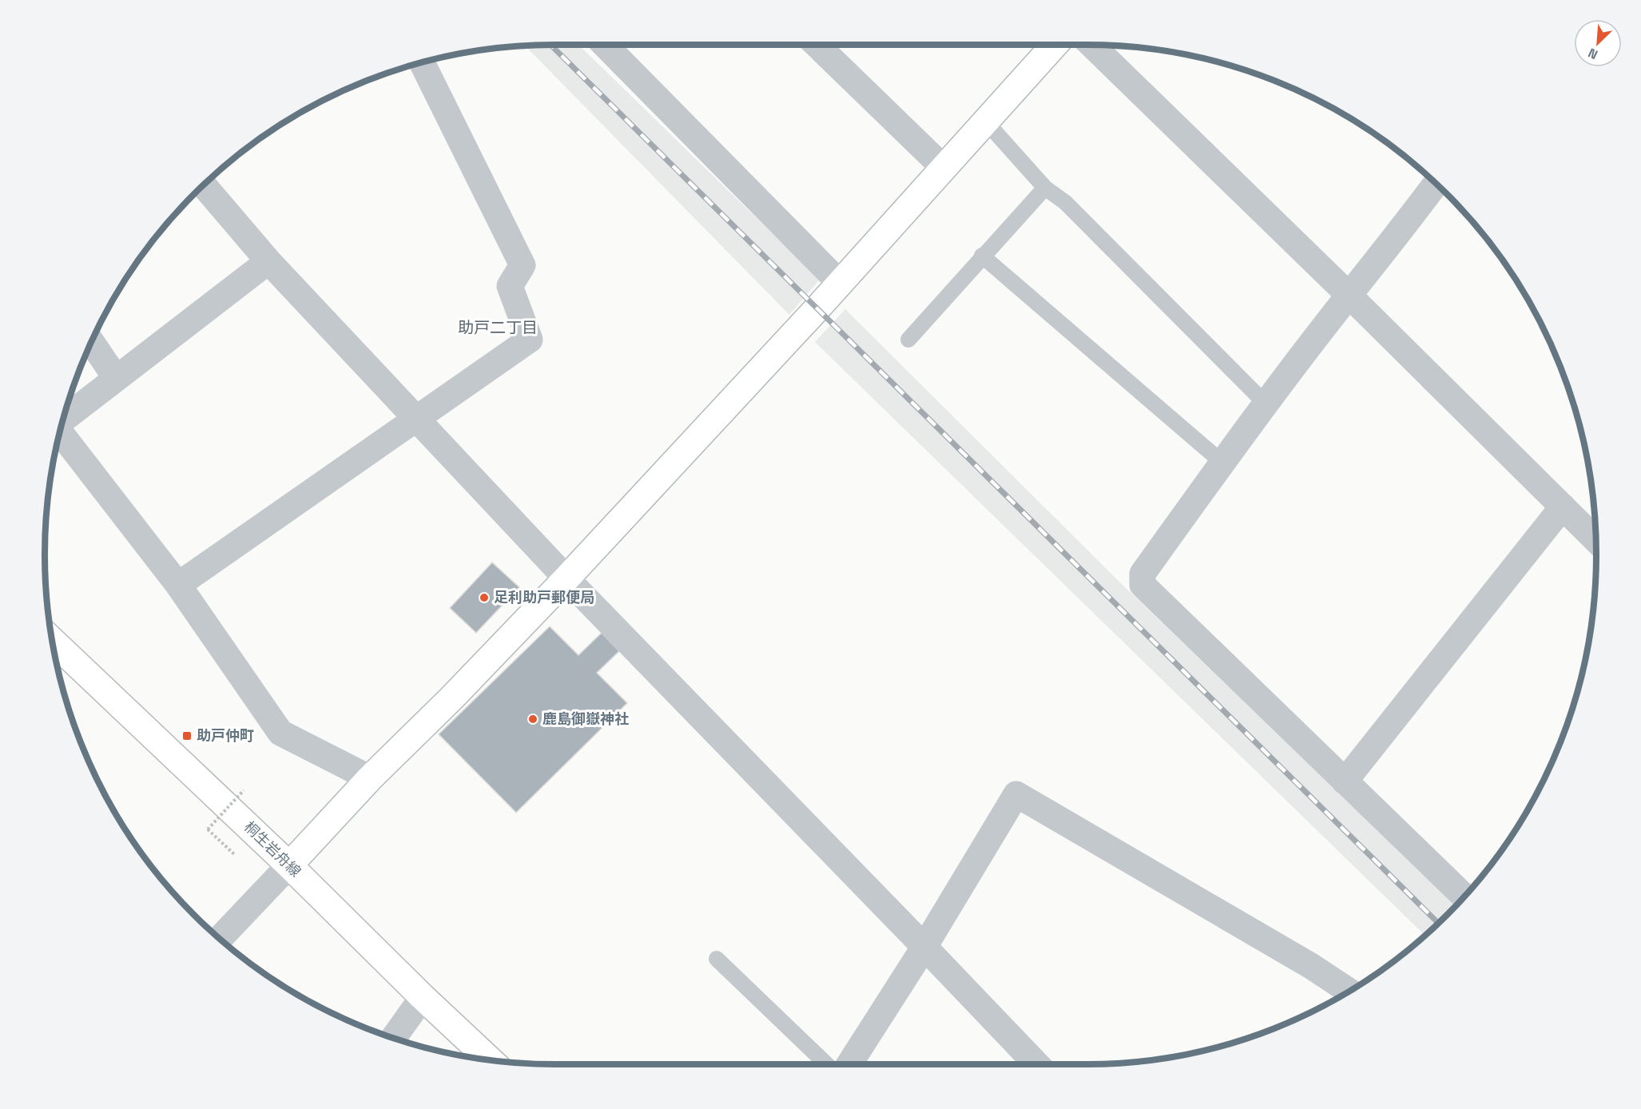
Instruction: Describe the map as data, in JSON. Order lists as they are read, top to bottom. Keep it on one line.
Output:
{"streets":{"street":["桐生岩舟線"]},"districts":["助戸二丁目"],"places":{"other":["足利助戸郵便局","鹿島御嶽神社"],"transit":["助戸仲町"]},"north":"bottom left"}
